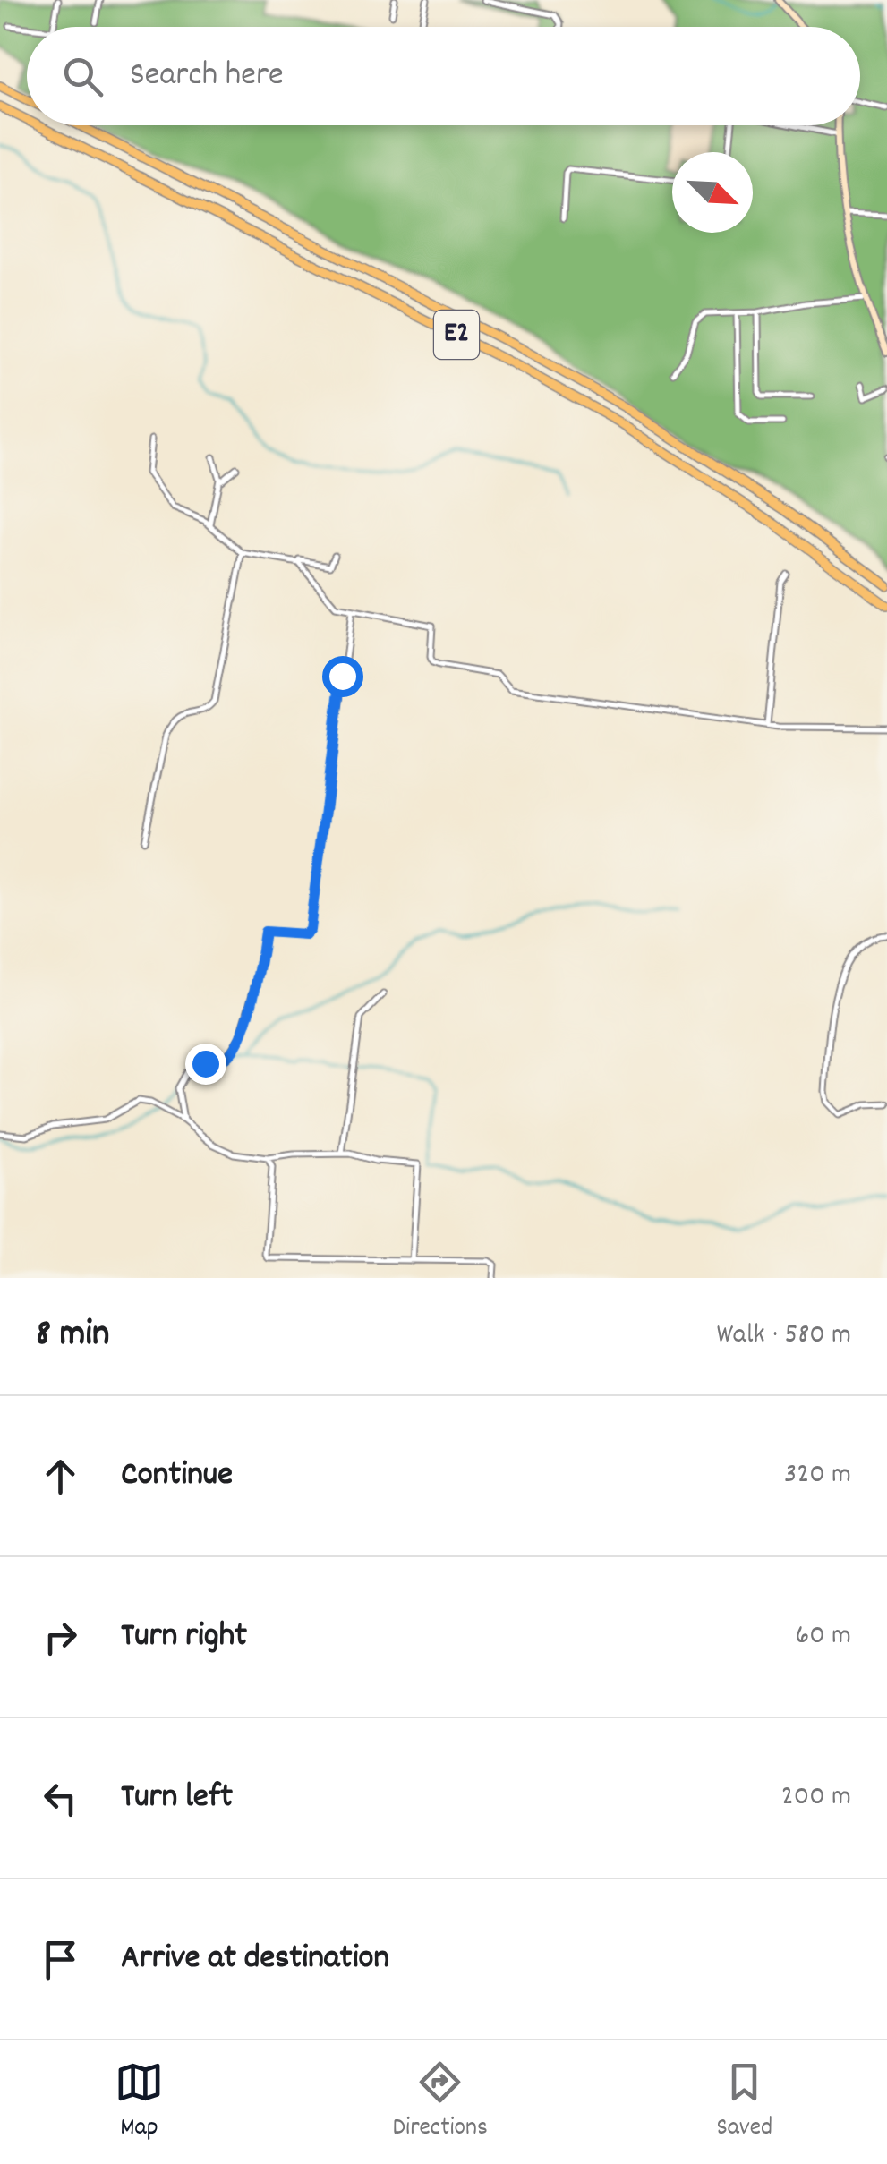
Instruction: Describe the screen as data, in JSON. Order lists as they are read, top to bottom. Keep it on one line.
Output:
{"streets":{"highway":["E2"]},"north":"bottom right","page":{"search":"Search here","heading":["8 min","Walk · 580 m"],"list":[["Continue","320 m"],["Turn right","60 m"],["Turn left","200 m"],"Arrive at destination"],"nav":["Map","Directions","Saved"]}}
